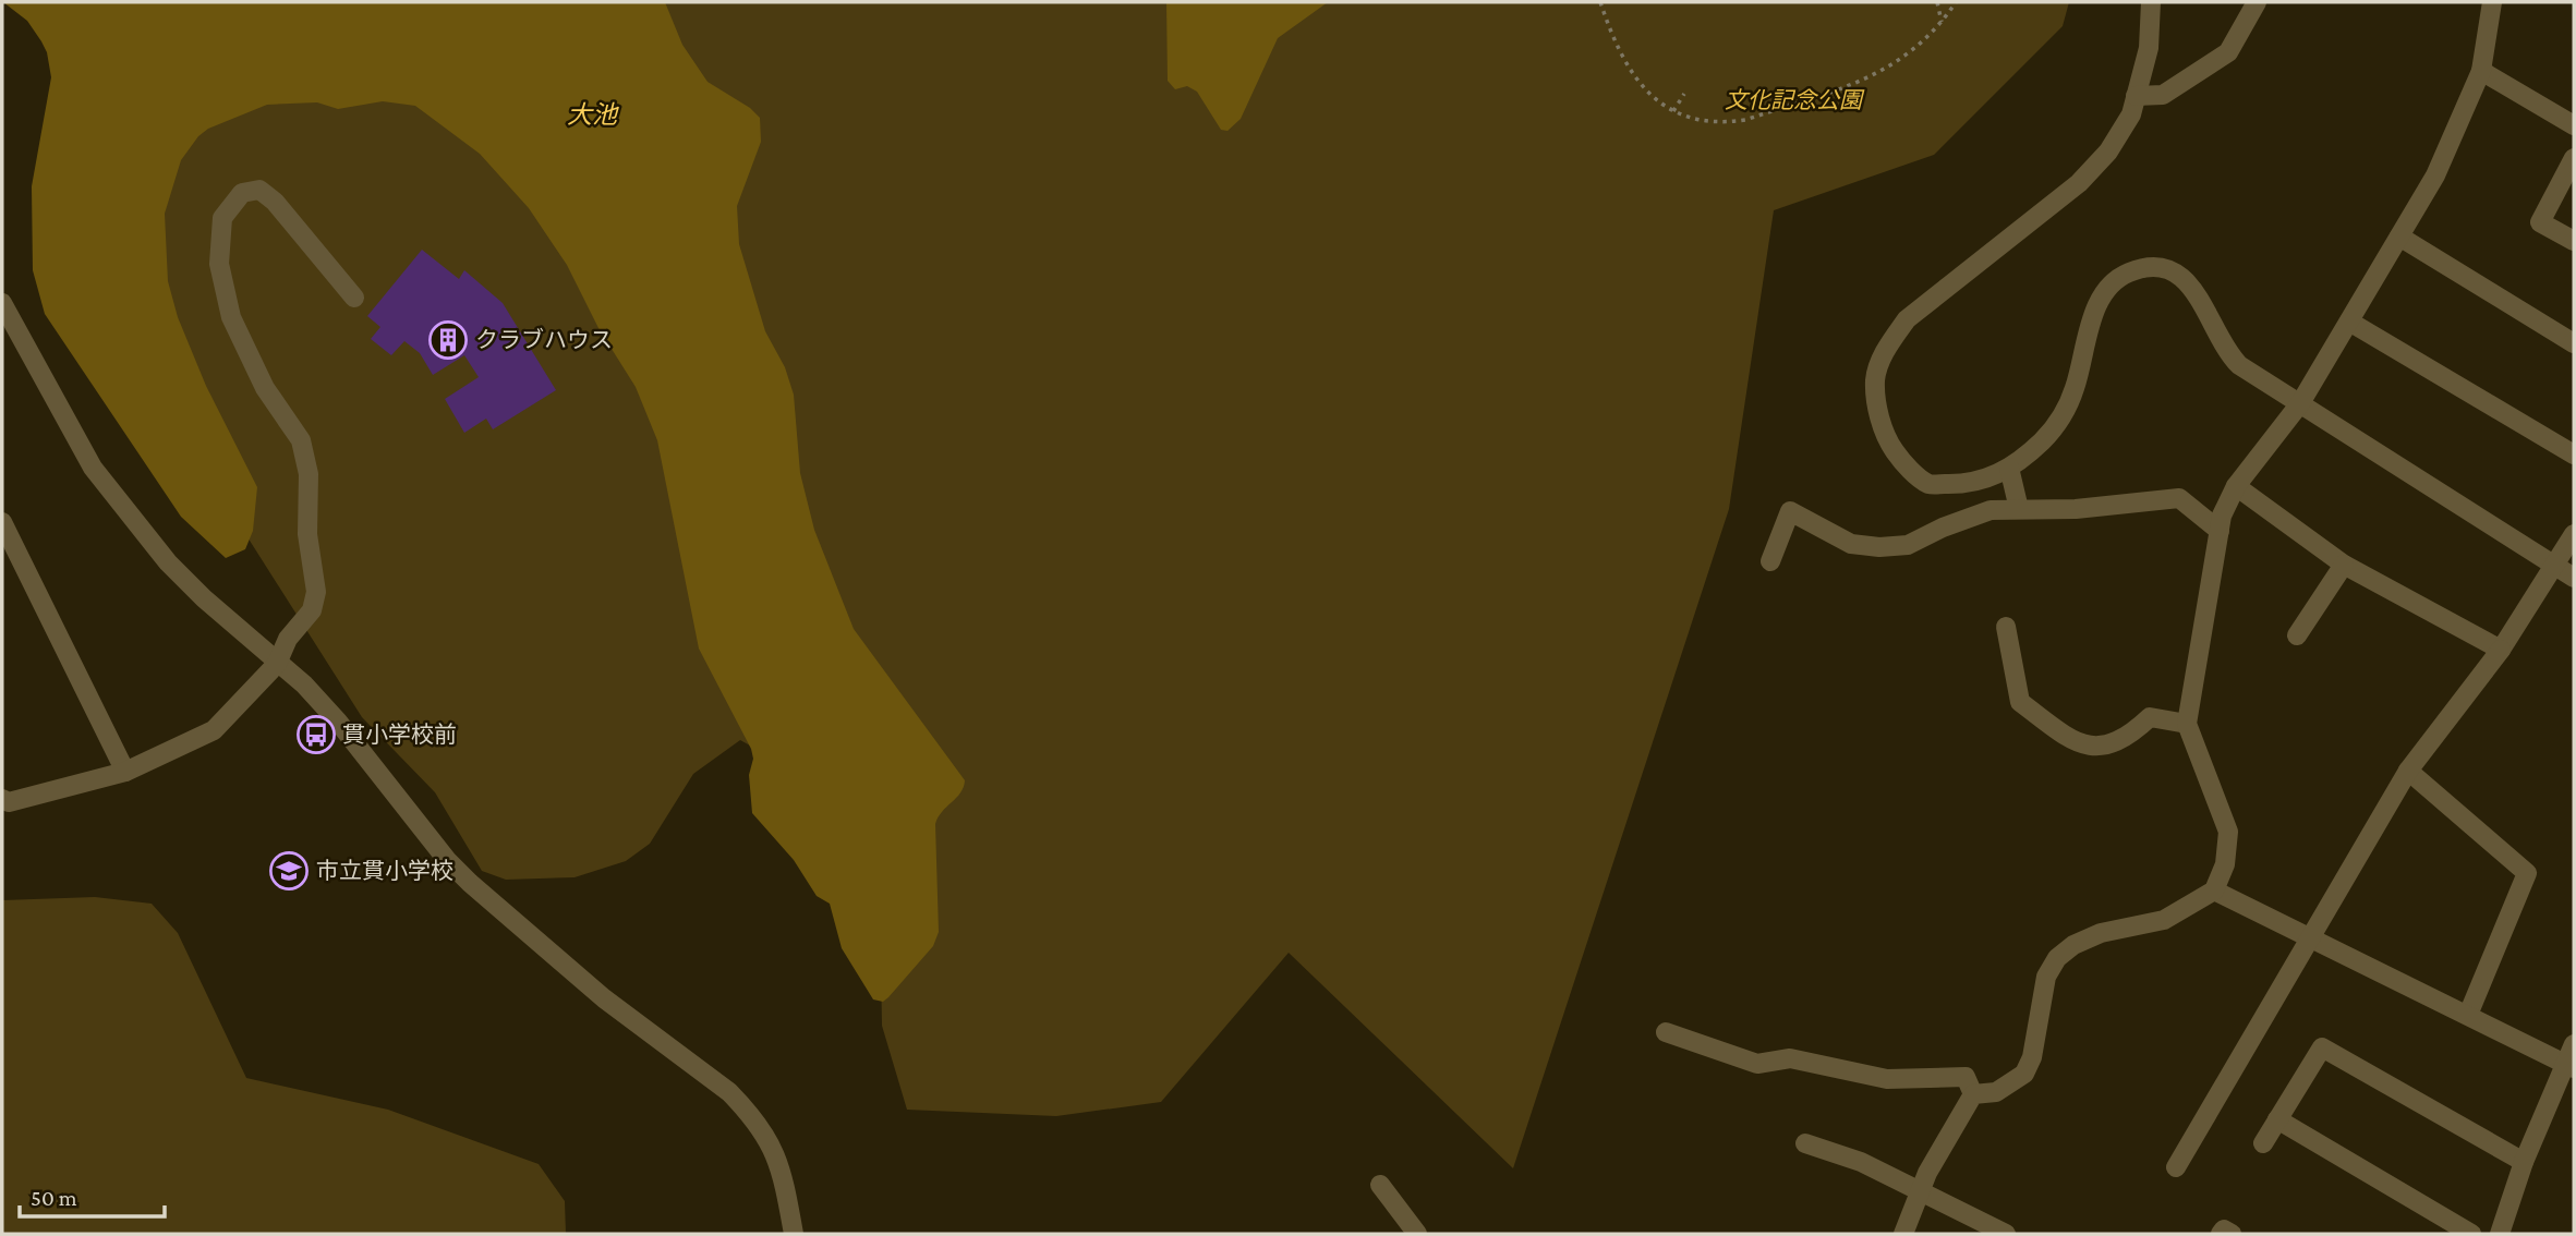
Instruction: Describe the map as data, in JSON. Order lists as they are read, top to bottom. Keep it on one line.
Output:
{"water":["大池"],"parks":["文化記念公園"],"places":{"building":["クラブハウス"],"bus stop":["貫小学校前"],"school or university":["市立貫小学校"]},"scale_bar":"50 m"}
